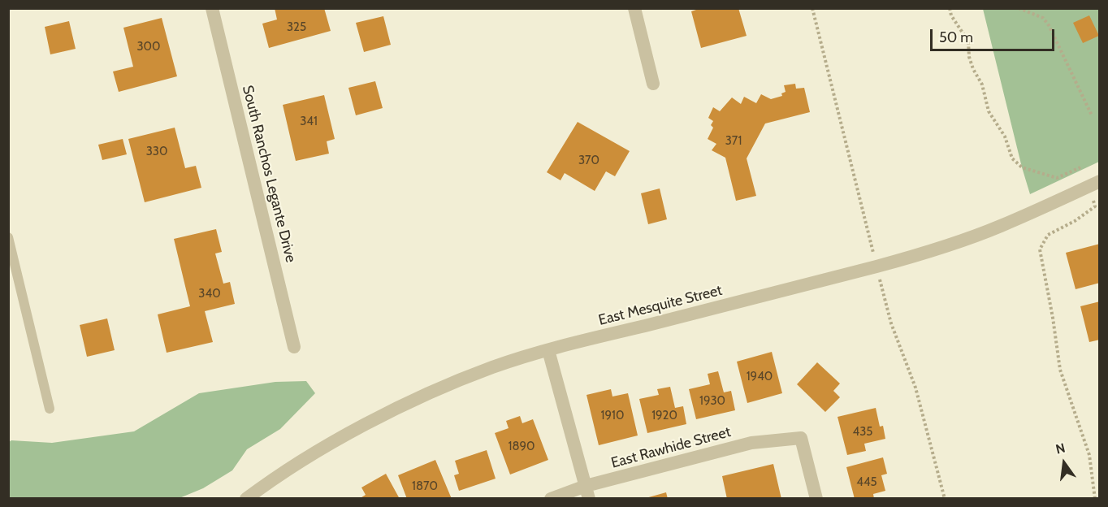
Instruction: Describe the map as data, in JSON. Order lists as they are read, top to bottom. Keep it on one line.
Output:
{"streets":{"street":["South Ranchos Legante Drive","East Mesquite Street","East Rawhide Street"]},"house_numbers":["325","300","341","371","330","370","340","1940","1930","1910","1920","435","1890","445","1870"],"scale_bar":"50 m","north":"top"}
